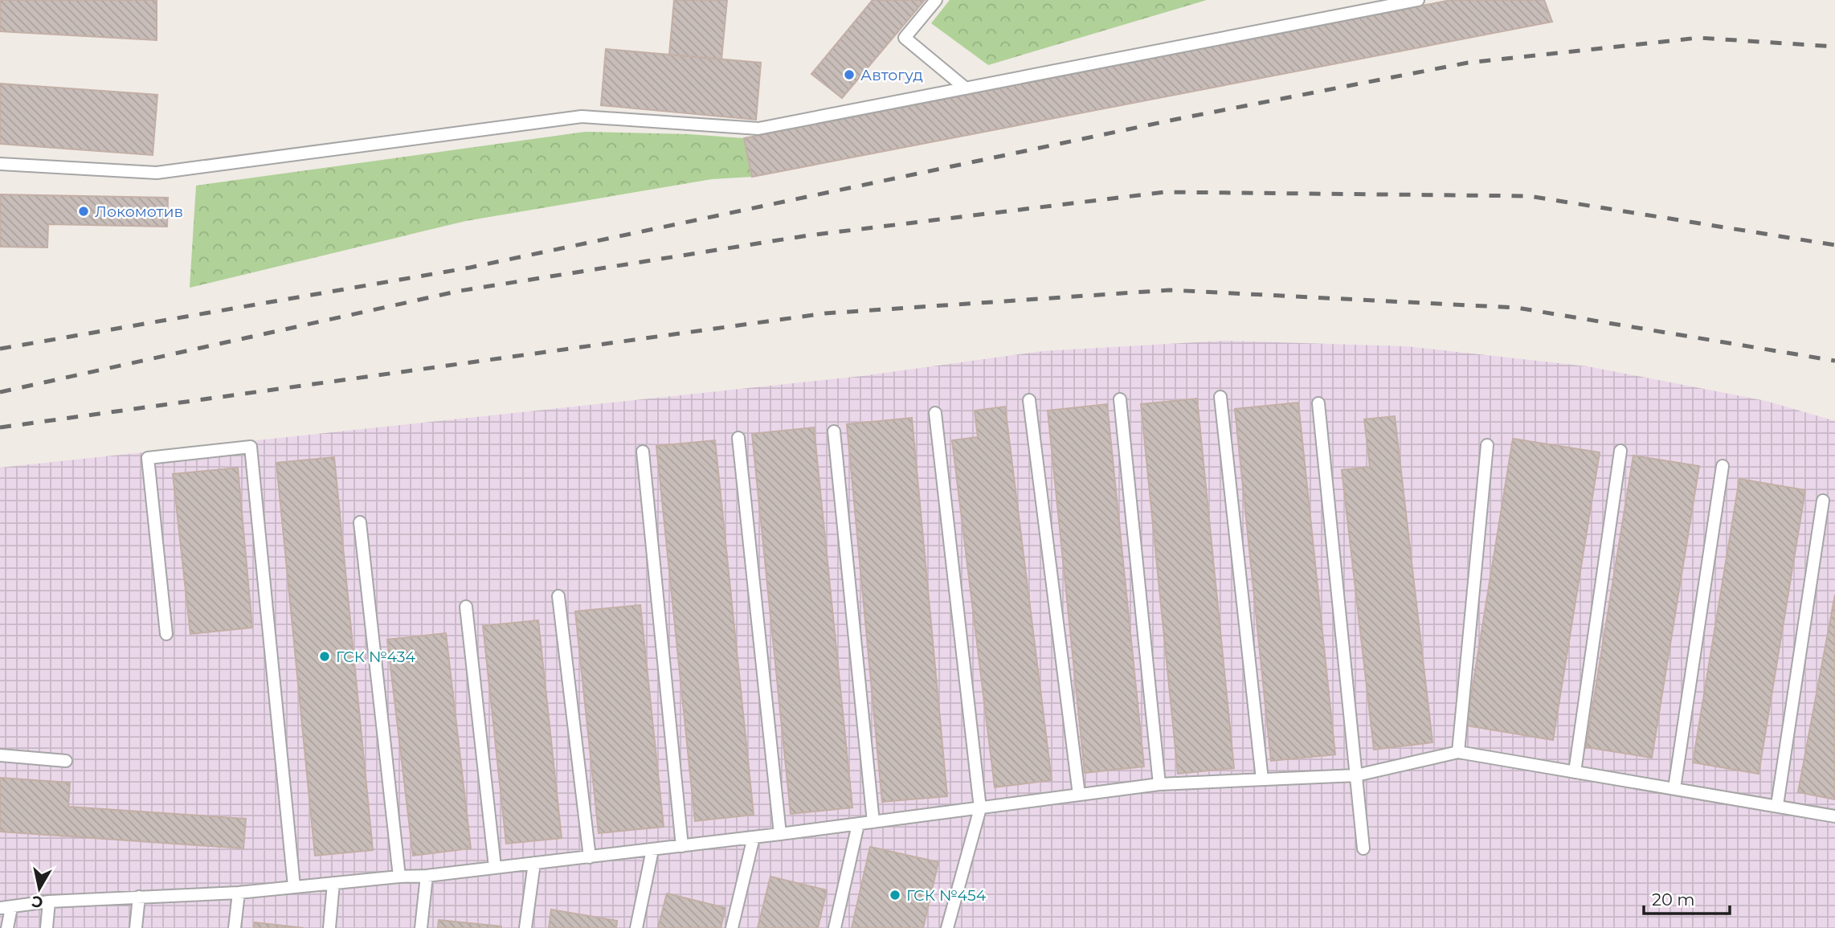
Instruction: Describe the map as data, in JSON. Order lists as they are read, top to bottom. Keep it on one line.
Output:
{"places":["Автогуд","Локомотив","ГСК №434","ГСК №454"],"scale_bar":"20 m","north":"bottom"}
